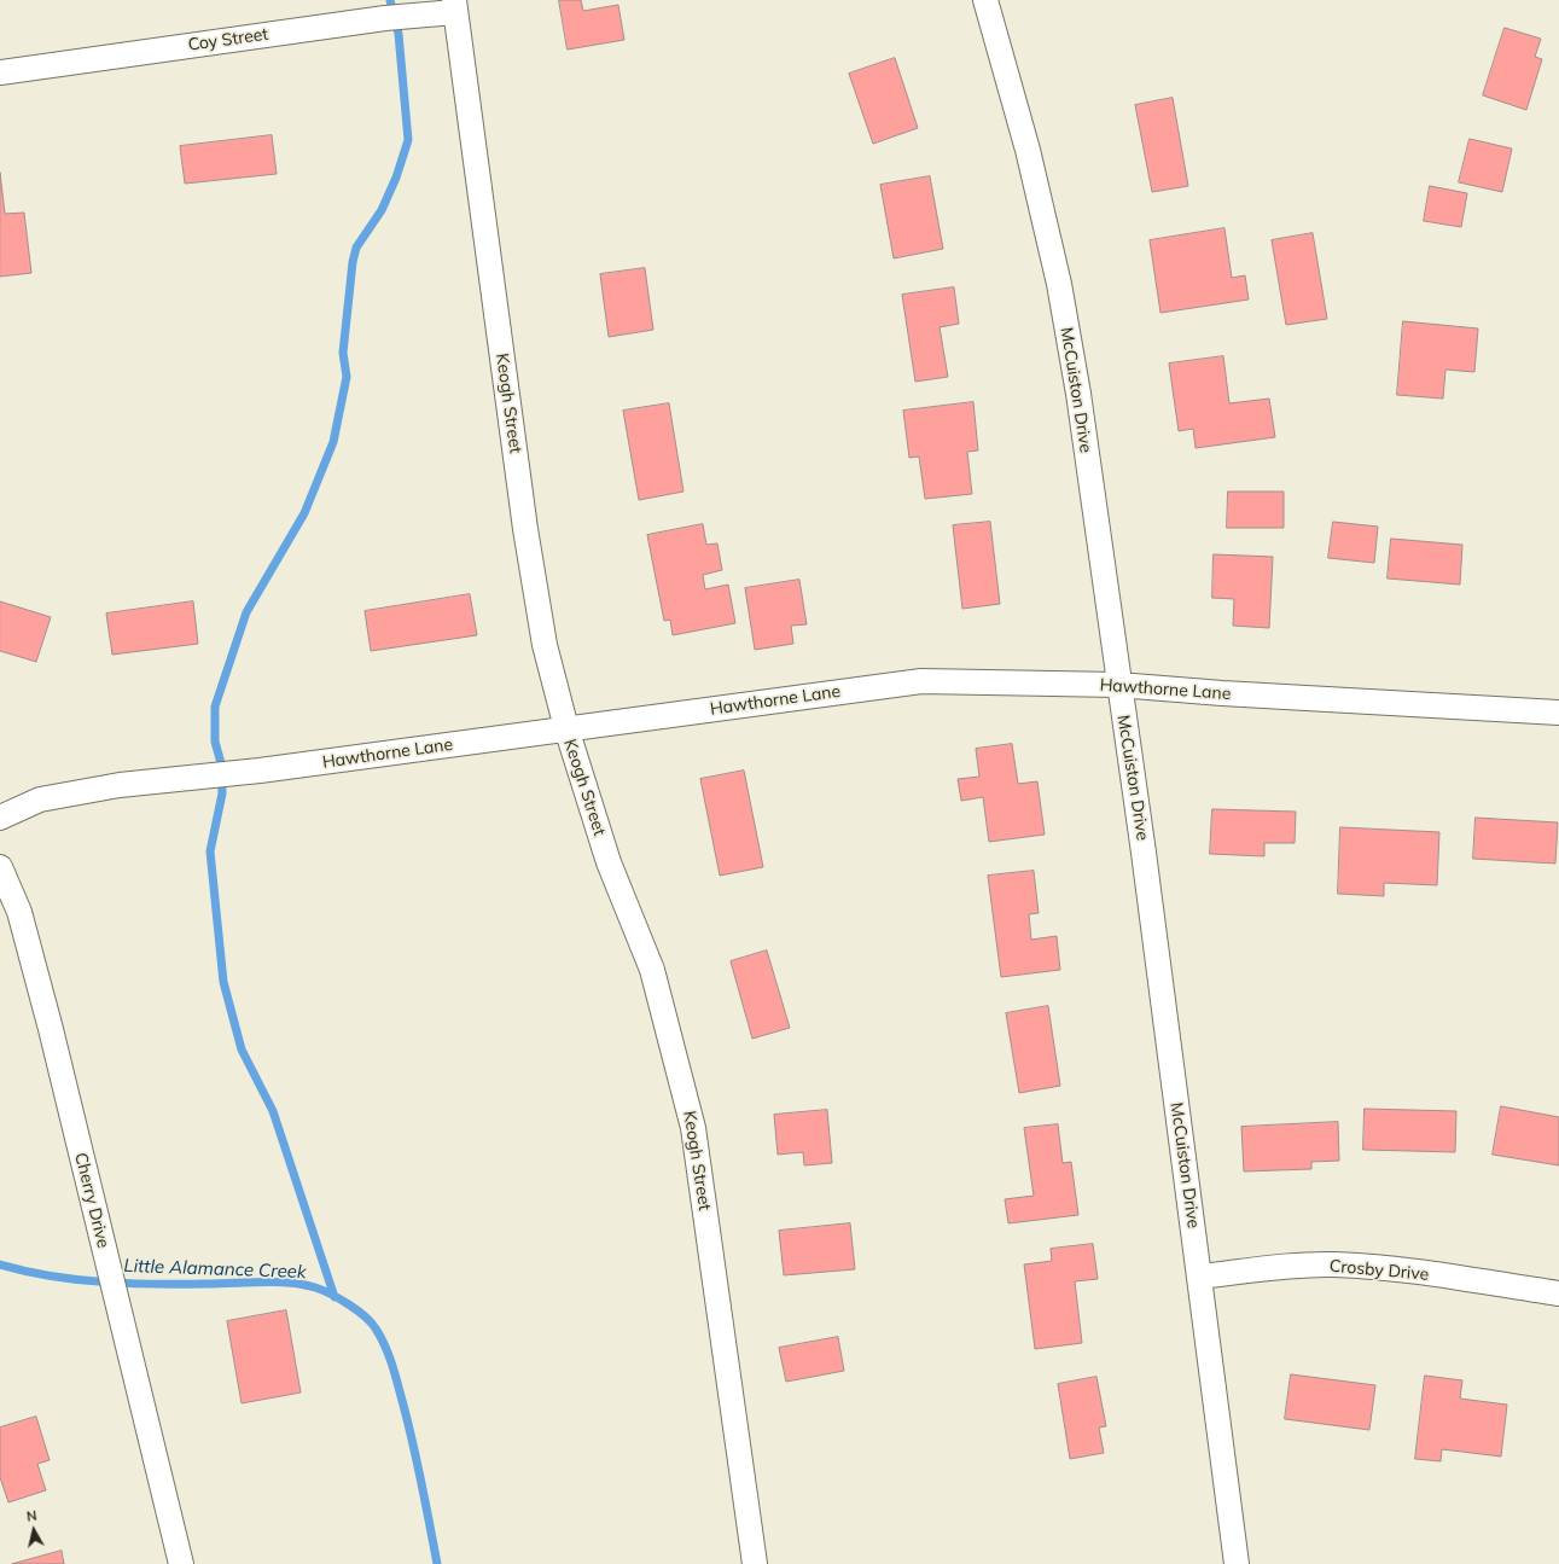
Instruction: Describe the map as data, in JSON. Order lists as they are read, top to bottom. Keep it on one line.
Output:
{"streets":{"street":["Coy Street","McCuiston Drive","Keogh Street","Hawthorne Lane","Cherry Drive","Crosby Drive"]},"crossings":[["Coy Street","Keogh Street"],["McCuiston Drive","Hawthorne Lane"],["McCuiston Drive","Crosby Drive"],["Keogh Street","Hawthorne Lane"]],"water":["Little Alamance Creek"],"north":"top"}
